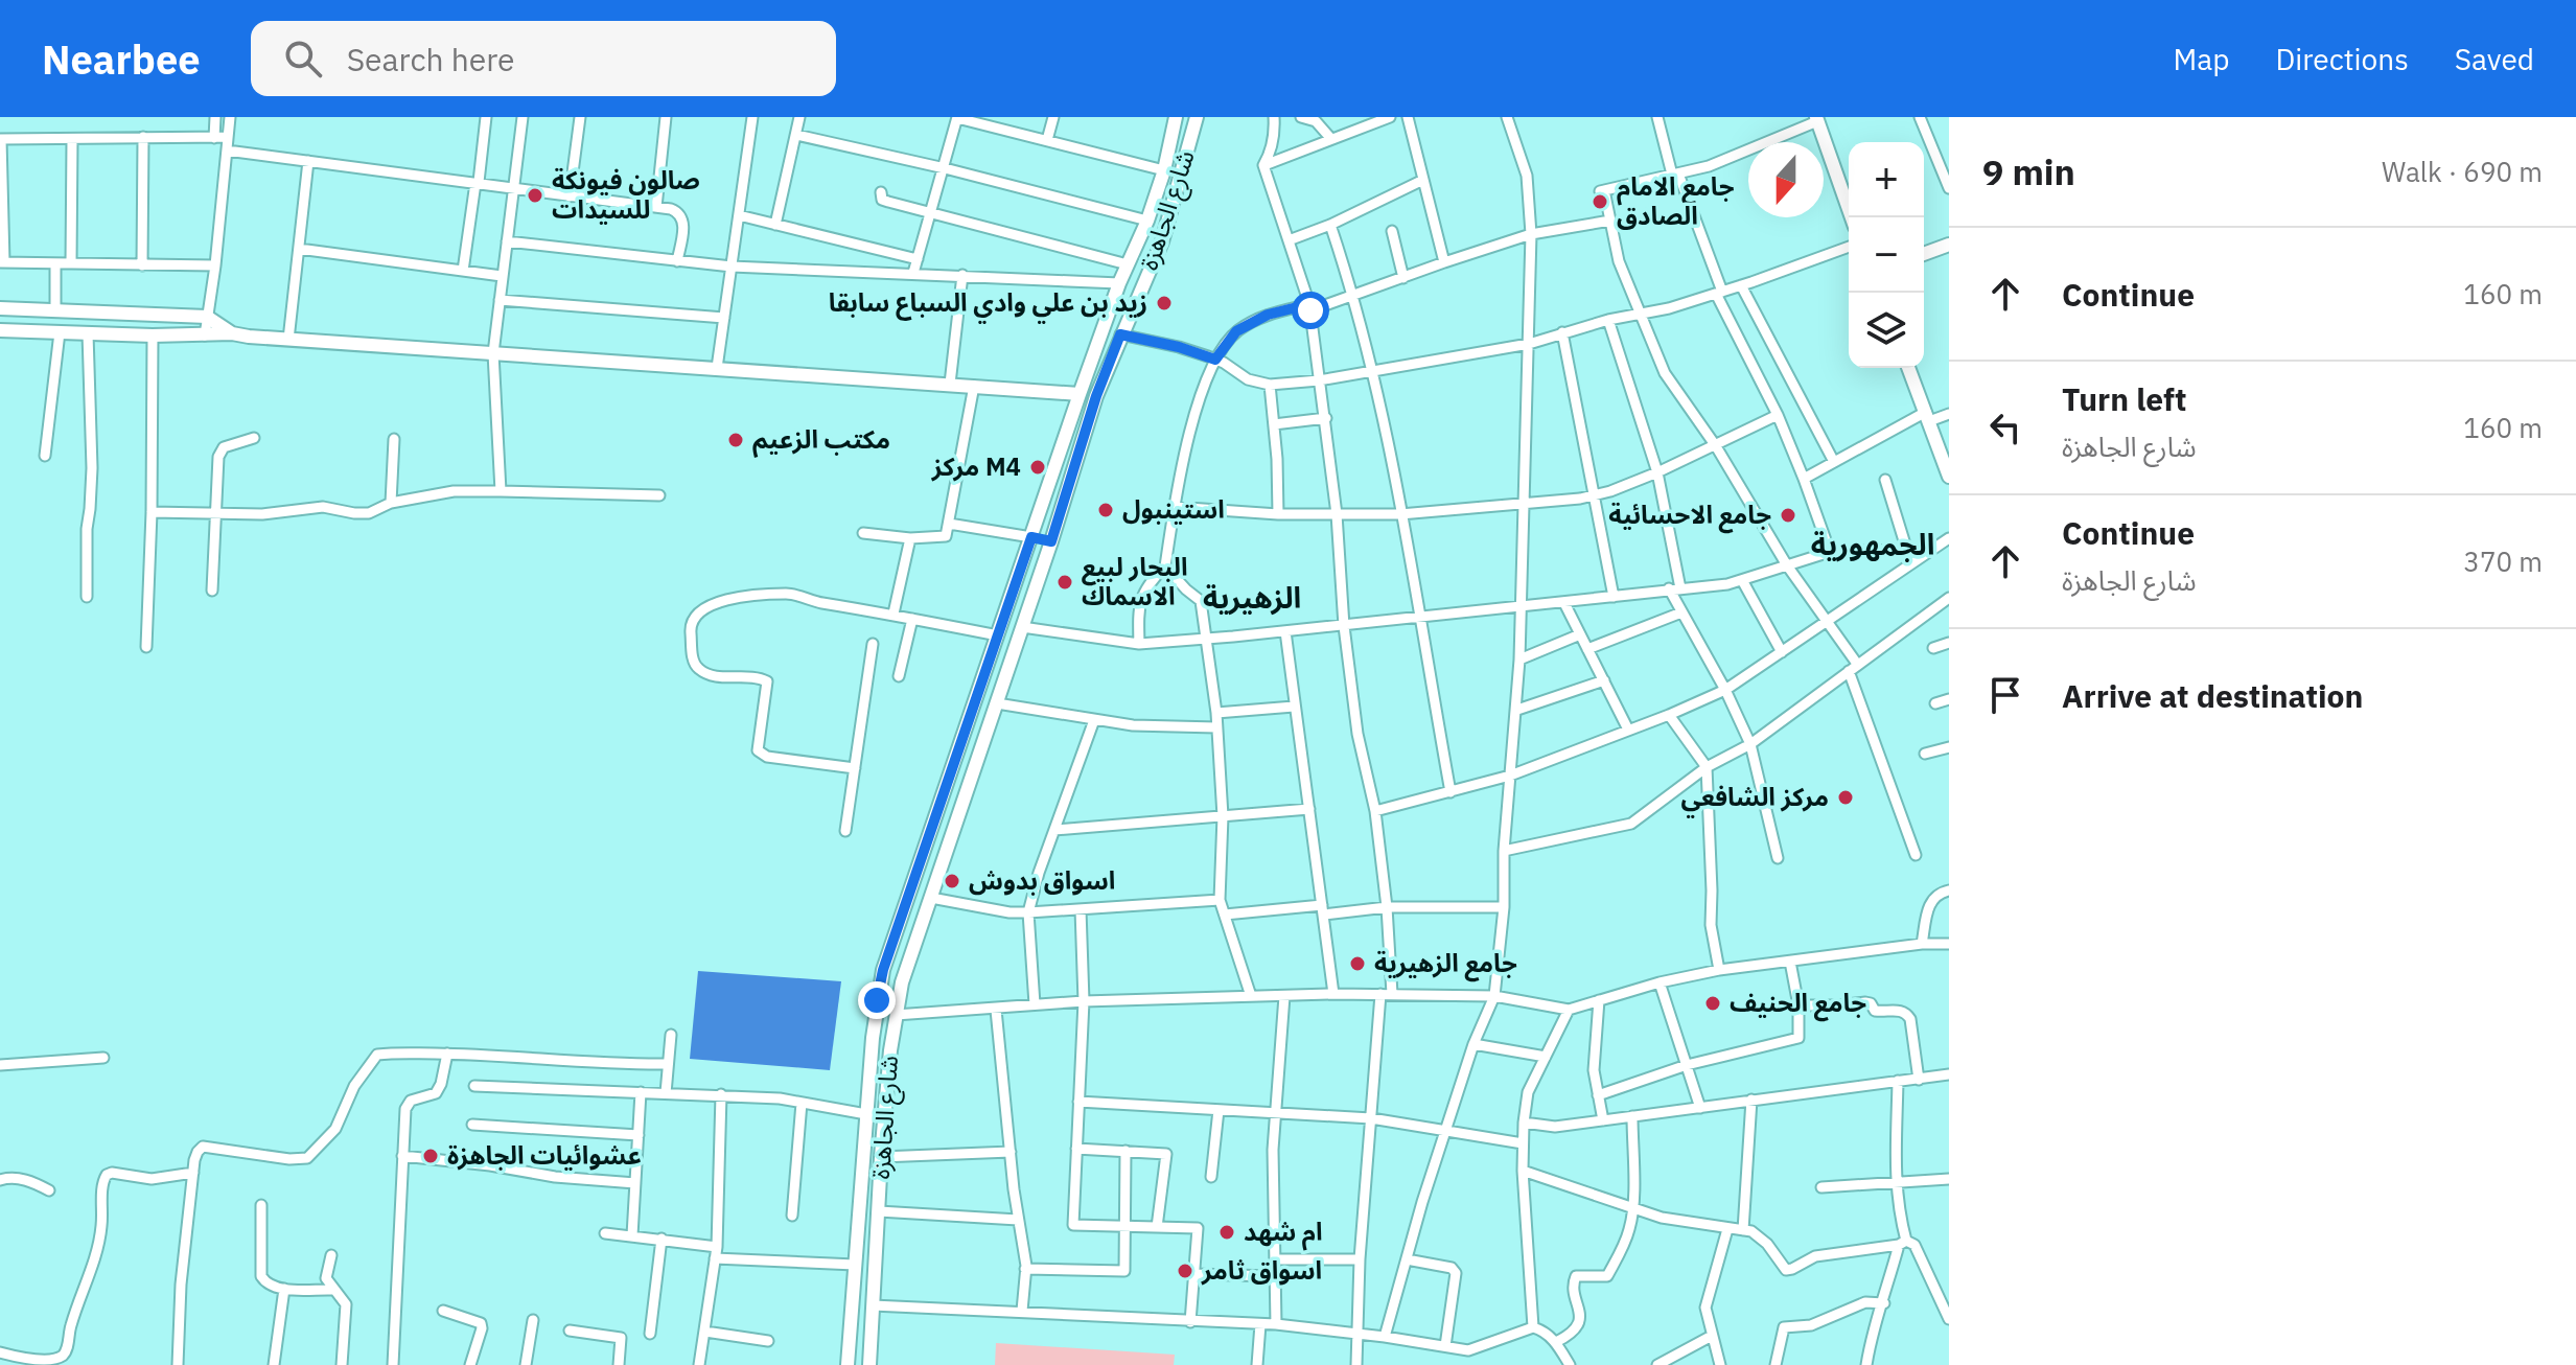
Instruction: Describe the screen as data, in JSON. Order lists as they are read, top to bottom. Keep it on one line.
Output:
{"streets":{"street":["شارع الجاهزة"]},"districts":["الجمهورية","الزهيرية"],"places":["صالون فيونكة للسيدات","جامع الامام الصادق","زيد بن علي وادي السباع سابقا","مكتب الزعيم","مركز M4","استينبول","جامع الاحسائية","البحار لبيع الاسماك","مركز الشافعي","اسواق بدوش","جامع الزهيرية","جامع الحنيف","عشوائيات الجاهزة","ام شهد","اسواق ثامر"],"north":"bottom","page":{"header":"Nearbee","search":"Search here","nav":["Map","Directions","Saved"],"heading":["9 min","Walk · 690 m"],"map_buttons":["+","−"],"list":[["Continue","160 m"],["Turn left","شارع الجاهزة","160 m"],["Continue","شارع الجاهزة","370 m"],"Arrive at destination"]}}
